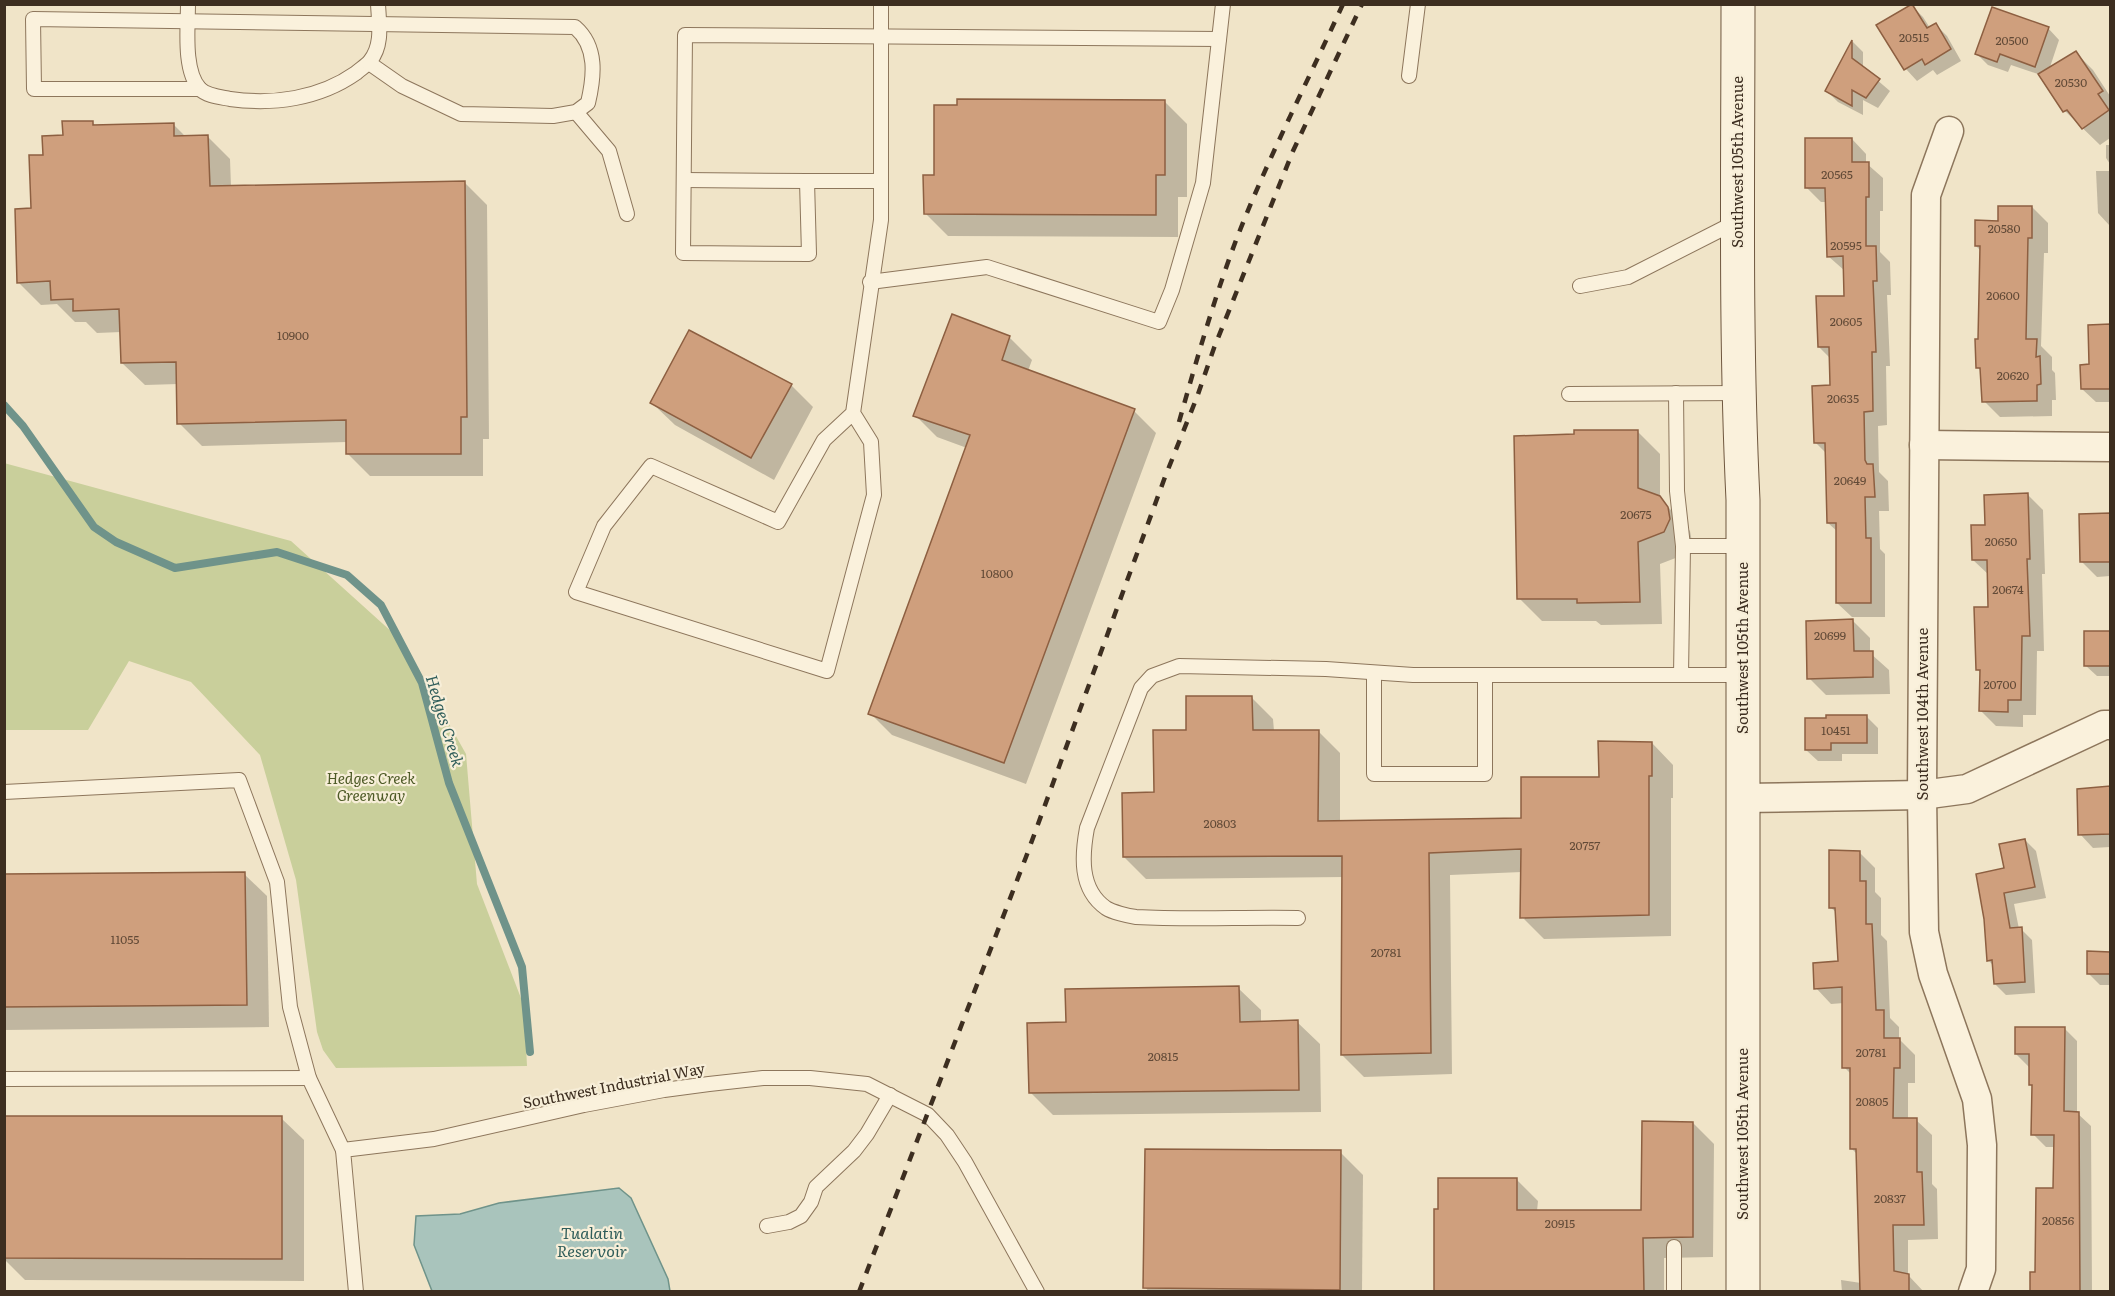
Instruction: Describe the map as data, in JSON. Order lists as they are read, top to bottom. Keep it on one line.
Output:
{"streets":{"street":["Southwest 105th Avenue","Southwest 104th Avenue"],"lane":["Southwest Industrial Way"]},"water":["Hedges Creek","Tualatin Reservoir"],"parks":["Hedges Creek Greenway"],"house_numbers":["20515","20500","20530","20565","20580","20595","20600","20605","10900","20620","20635","20649","20675","20650","10800","20674","20699","20700","10451","20803","20757","11055","20781","20781","20815","20805","20837","20856","20915"]}
